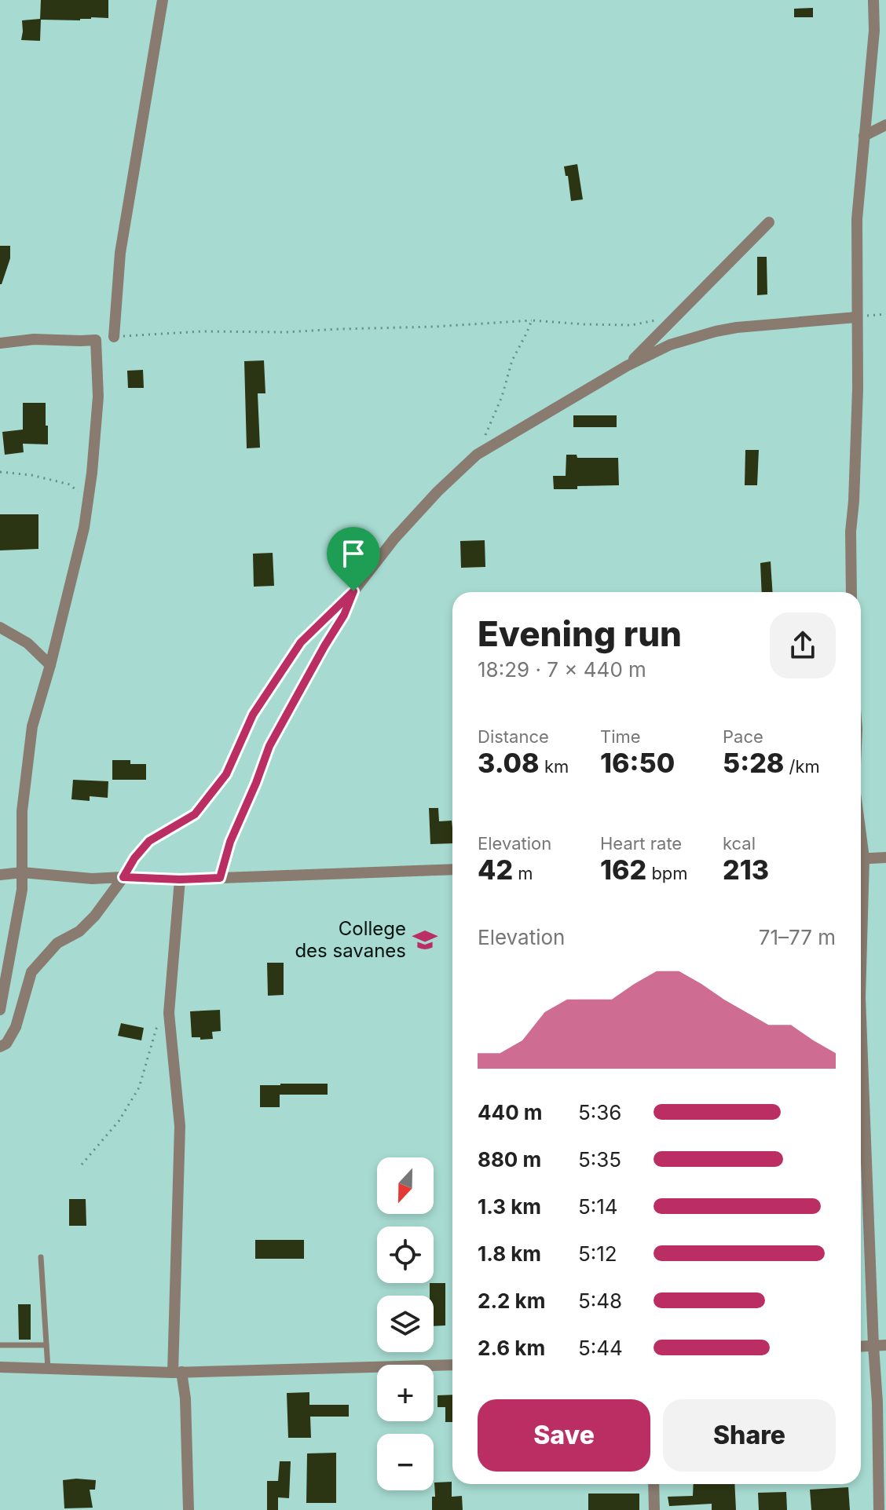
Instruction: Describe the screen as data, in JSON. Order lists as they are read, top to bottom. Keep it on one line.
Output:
{"places":{"school or university":["College des savanes"]},"north":"bottom","page":{"heading":["Evening run","18:29 · 7 × 440 m"],"stats":[["Distance","3.08 km"],["Time","16:50"],["Pace","5:28 /km"],["Elevation","42 m"],["Heart rate","162 bpm"],["kcal","213"]],"chart":["Elevation","71–77 m"],"list":[{"name":"440 m","note":"5:36"},{"name":"880 m","note":"5:35"},{"name":"1.3 km","note":"5:14"},{"name":"1.8 km","note":"5:12"},{"name":"2.2 km","note":"5:48"},{"name":"2.6 km","note":"5:44"}],"map_buttons":["+","−"],"buttons":["Save","Share"]}}
